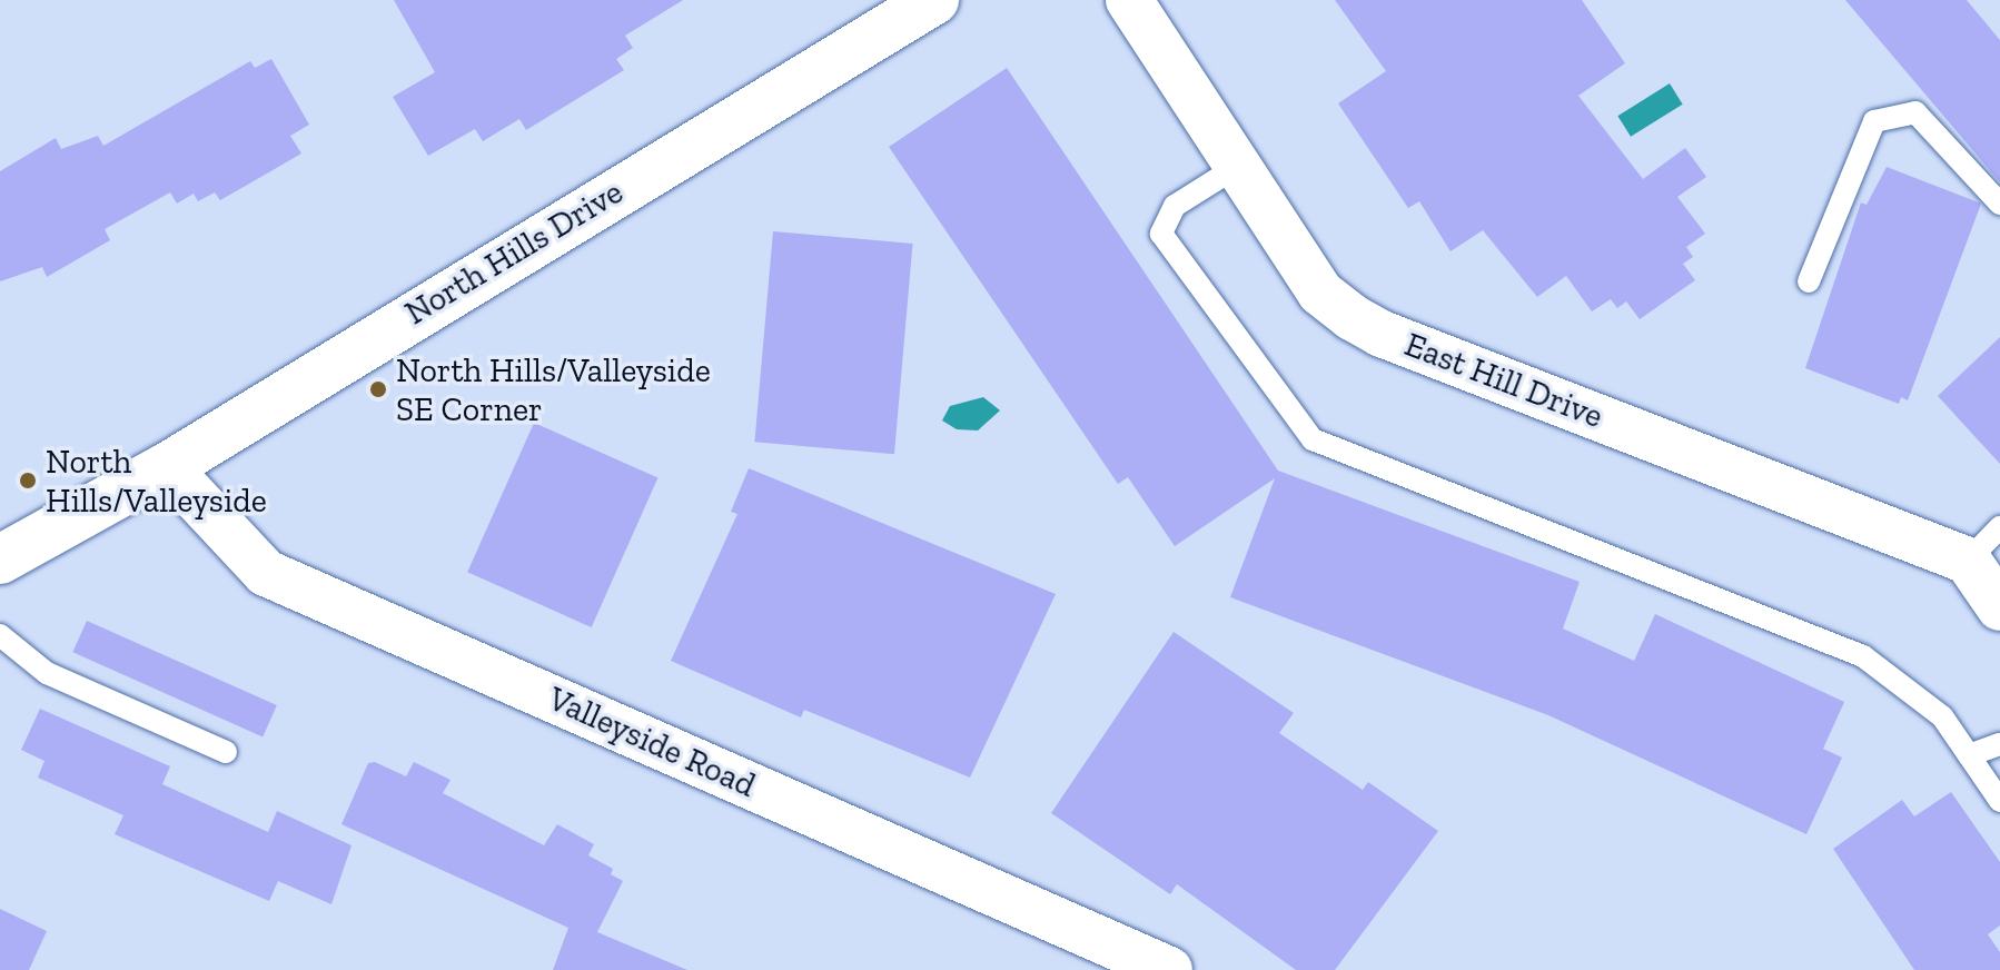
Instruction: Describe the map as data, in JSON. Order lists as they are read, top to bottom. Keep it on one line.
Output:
{"streets":{"street":["North Hills Drive","East Hill Drive","Valleyside Road"]},"crossings":[["North Hills Drive","Valleyside Road"]],"places":["North Hills/Valleyside SE Corner","North Hills/Valleyside"]}
